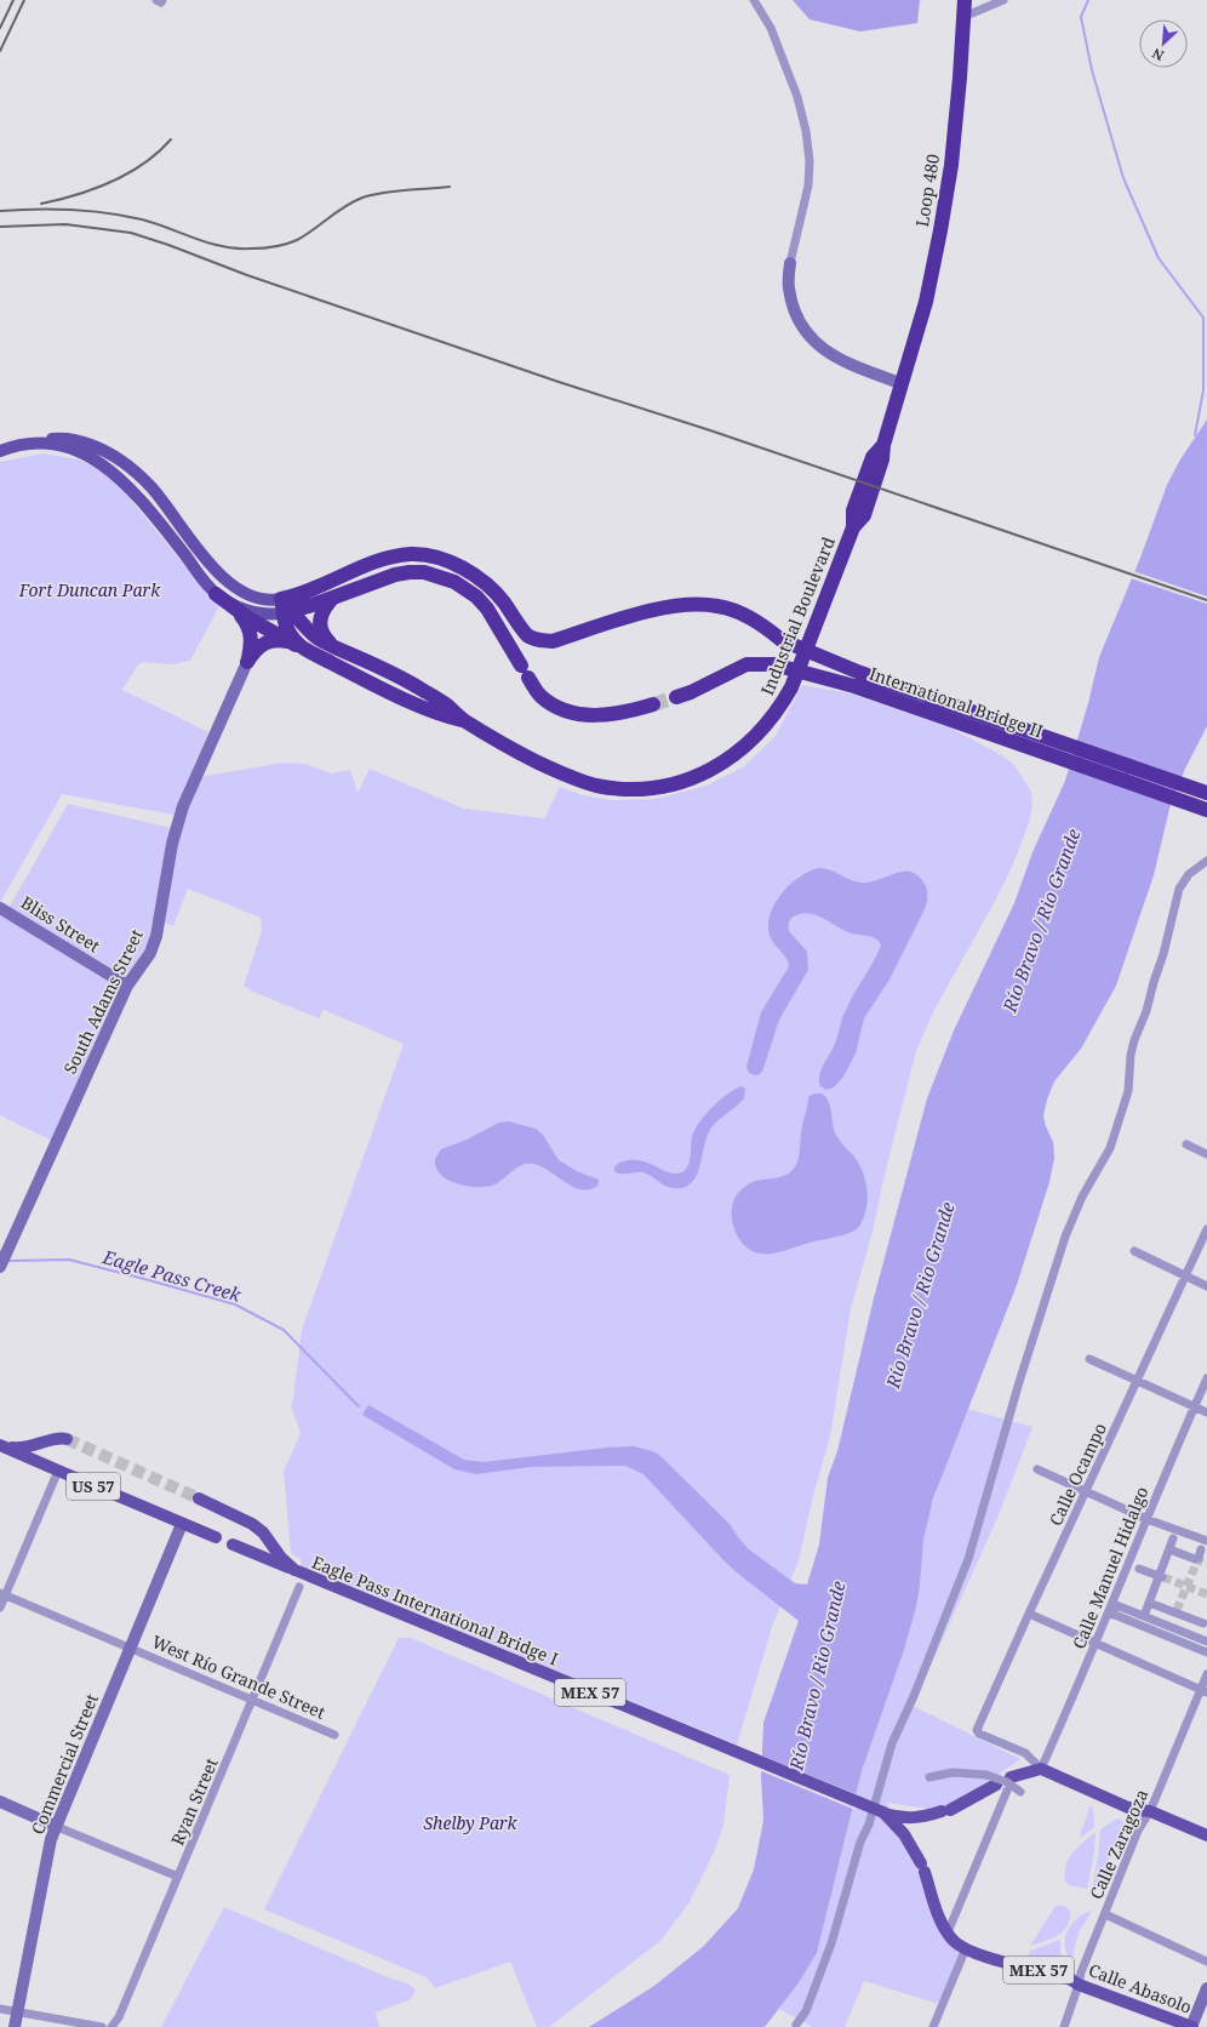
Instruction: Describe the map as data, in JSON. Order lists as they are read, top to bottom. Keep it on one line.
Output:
{"streets":{"highway":["Loop 480","Industrial Boulevard","International Bridge II"],"main road":["US 57","Eagle Pass International Bridge I","MEX 57","Calle Abasolo"],"street":["Bliss Street","South Adams Street","Calle Ocampo","Calle Manuel Hidalgo","West Río Grande Street","Commercial Street","Ryan Street","Calle Zaragoza"]},"crossings":[["Loop 480","Industrial Boulevard"],["Industrial Boulevard","International Bridge II"],["Bliss Street","South Adams Street"],["Calle Ocampo","Calle Manuel Hidalgo"],["US 57","Commercial Street"],["Eagle Pass International Bridge I","MEX 57"],["Eagle Pass International Bridge I","Calle Abasolo"],["West Río Grande Street","Commercial Street"],["West Río Grande Street","Ryan Street"],["MEX 57","Calle Abasolo"],["Calle Zaragoza","Calle Abasolo"]],"water":["Río Bravo / Rio Grande","Eagle Pass Creek"],"parks":["Fort Duncan Park","Shelby Park"],"north":"bottom left"}
